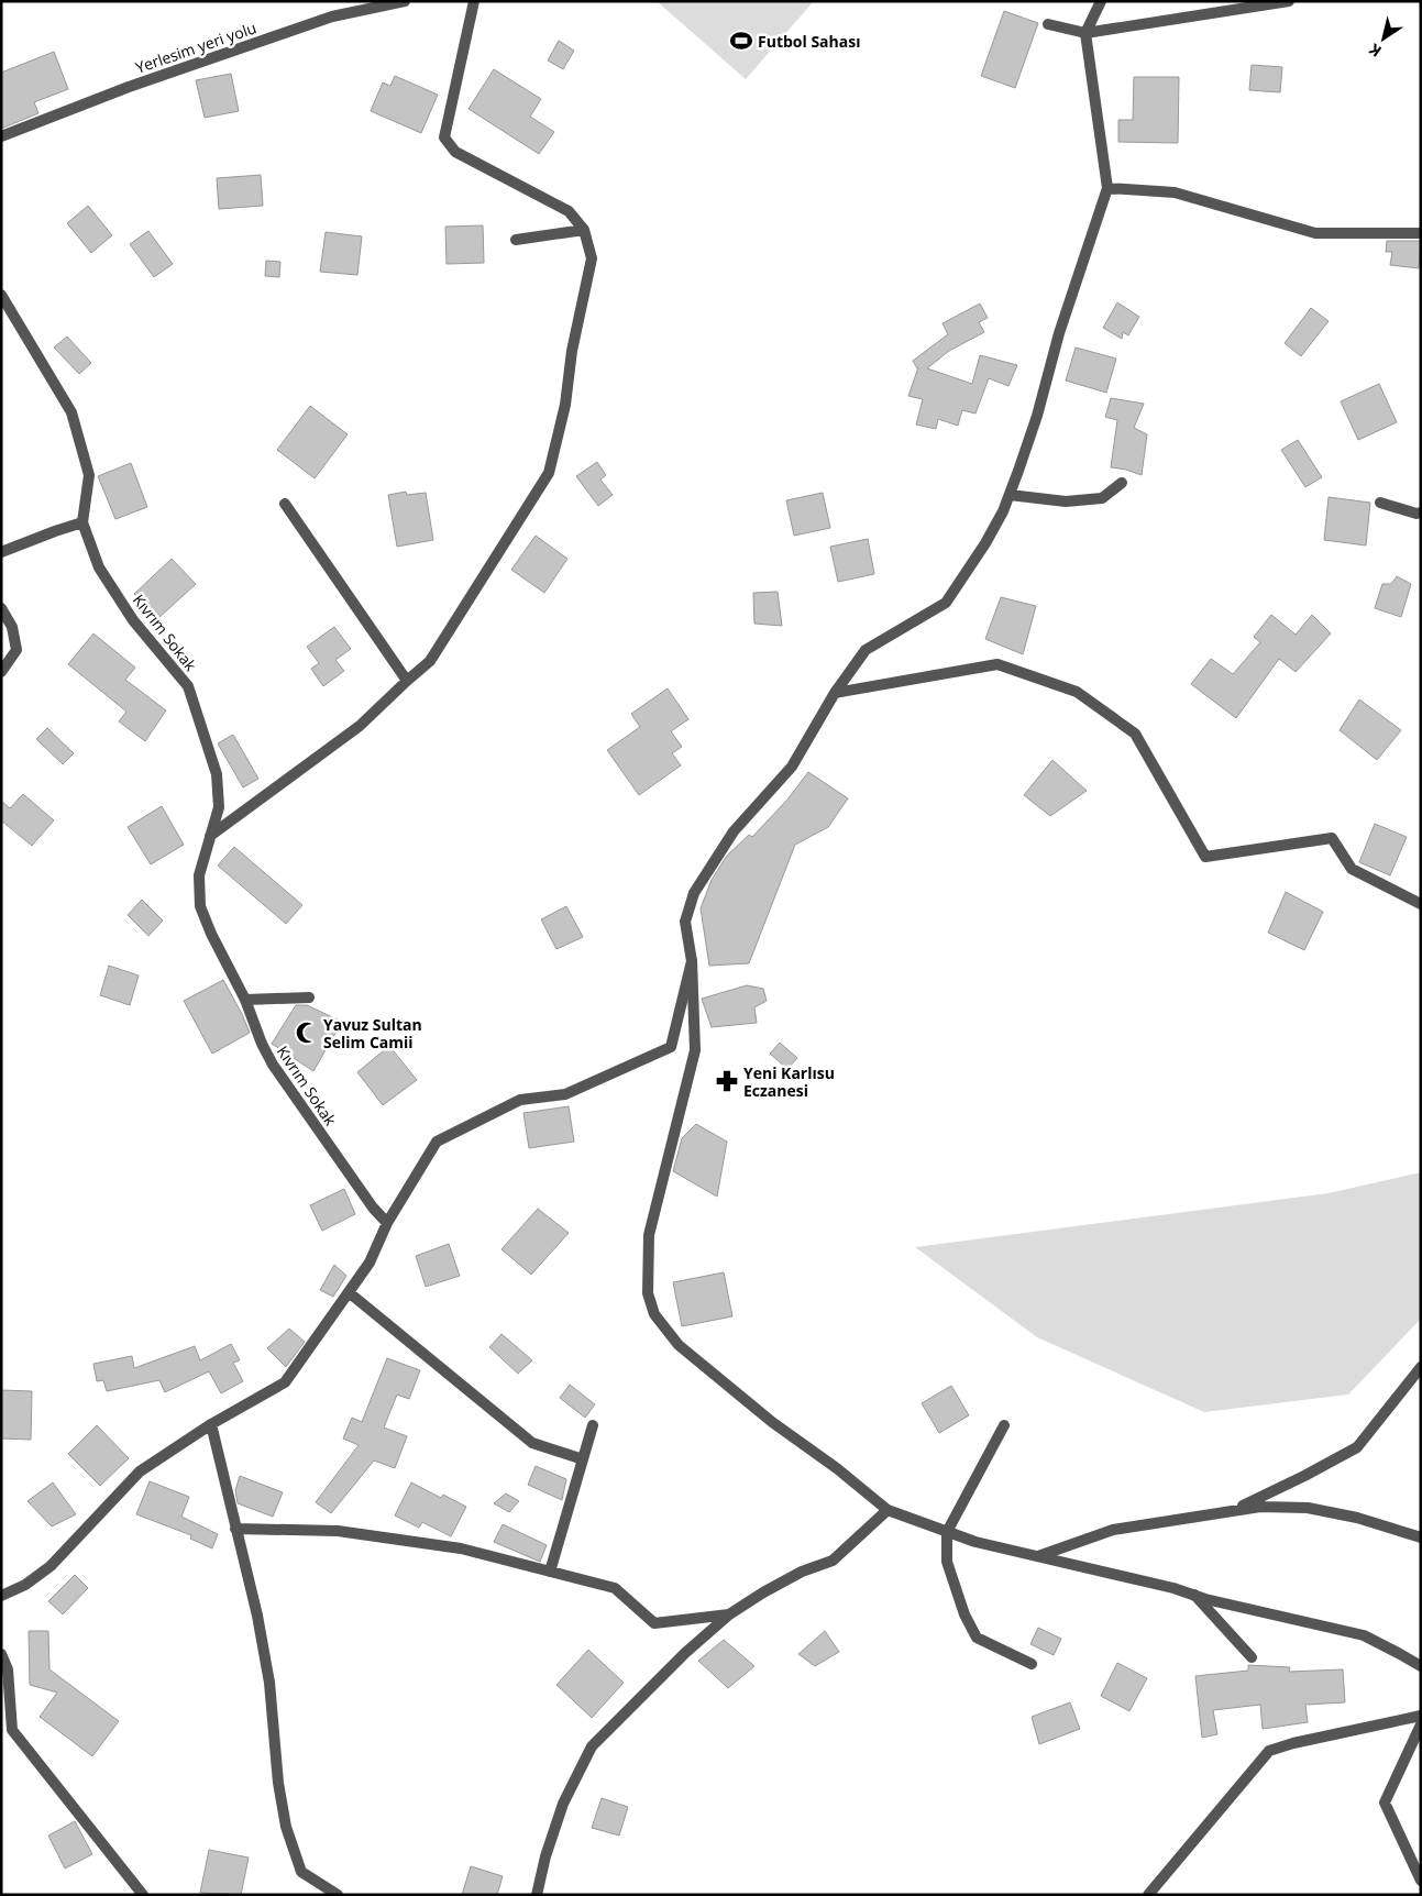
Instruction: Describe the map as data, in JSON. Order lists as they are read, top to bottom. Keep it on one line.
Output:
{"streets":{"street":["Yerlesim yeri yolu","Kıvrım Sokak"]},"places":{"sports":["Futbol Sahası"],"mosque":["Yavuz Sultan Selim Camii"],"pharmacy":["Yeni Karlısu Eczanesi"]},"north":"bottom left"}
